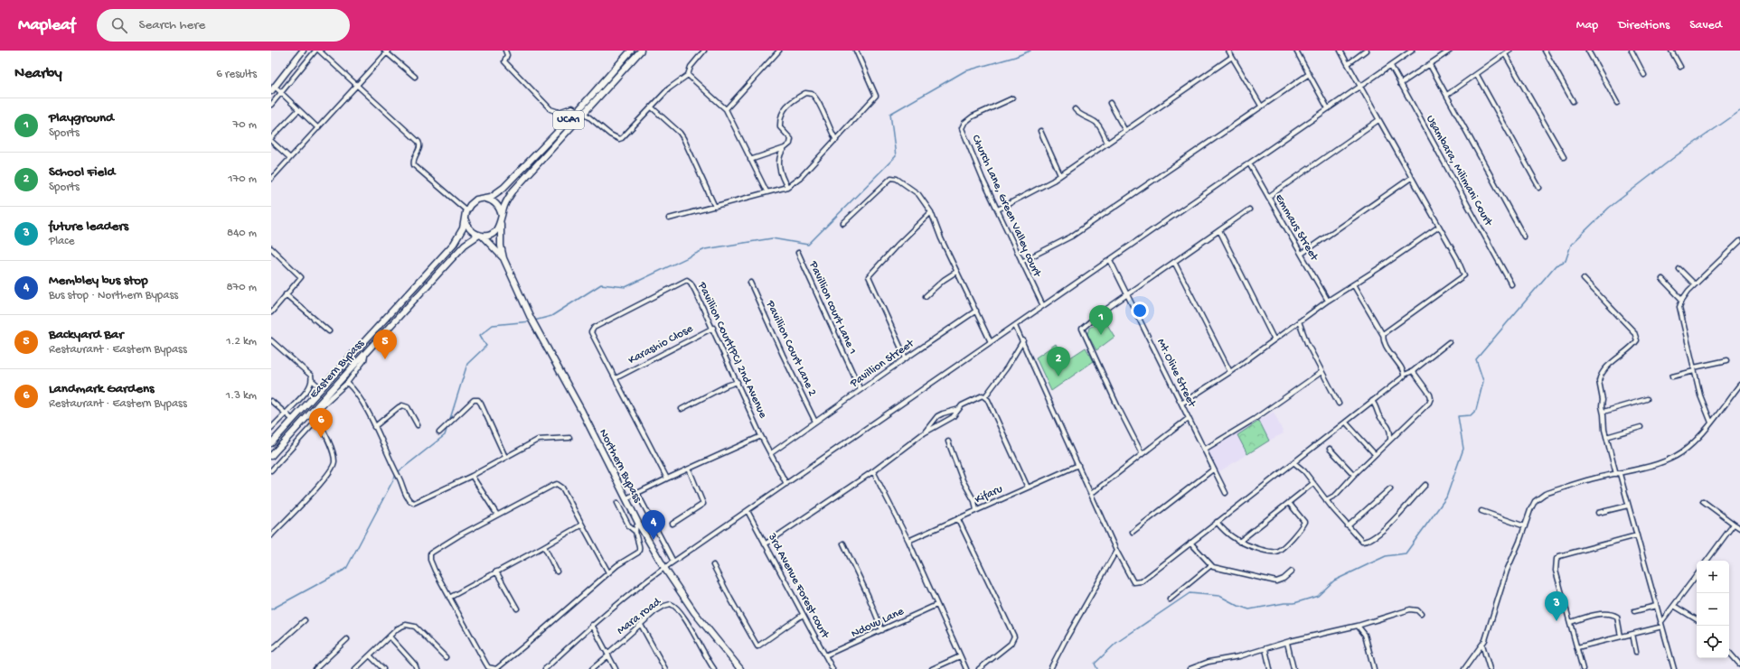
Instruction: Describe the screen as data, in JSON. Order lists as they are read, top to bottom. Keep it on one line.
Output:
{"streets":{"main road":["UCA1","Eastern Bypass","Northern Bypass"],"street":["Usambara, Milimani Court","Church Lane, Green Valley court","Emmaus Street","Pavillion court Lane 1","Karashio Close","Pavillion Court Lane 2","Pavillion Court(PC) 2nd Avenue","Pavillion Street","Mt.Olive Street","Kifaru","3rd Avenue Forest court","Mara road","Ndovu Lane"]},"crossings":[["UCA1","Eastern Bypass"],["Pavillion court Lane 1","Pavillion Street"],["Karashio Close","Pavillion Court(PC) 2nd Avenue"],["Pavillion Court Lane 2","Pavillion Street"],["Pavillion Court(PC) 2nd Avenue","Pavillion Street"],["3rd Avenue Forest court","Ndovu Lane"]],"page":{"header":"Mapleaf","search":"Search here","nav":["Map","Directions","Saved"],"heading":["Nearby","6 results"],"list":[{"mark":"1","name":"Playground","note":"Sports","value":"70 m"},{"mark":"2","name":"School Field","note":"Sports","value":"170 m"},{"mark":"3","name":"future leaders","note":"Place","value":"840 m"},{"mark":"4","name":"Membley bus stop","note":"Bus stop · Northern Bypass","value":"870 m"},{"mark":"5","name":"Backyard Bar","note":"Restaurant · Eastern Bypass","value":"1.2 km"},{"mark":"6","name":"Landmark Gardens","note":"Restaurant · Eastern Bypass","value":"1.3 km"}],"pins":["1","5","2","6","4","3"],"map_buttons":["+","−"]}}
